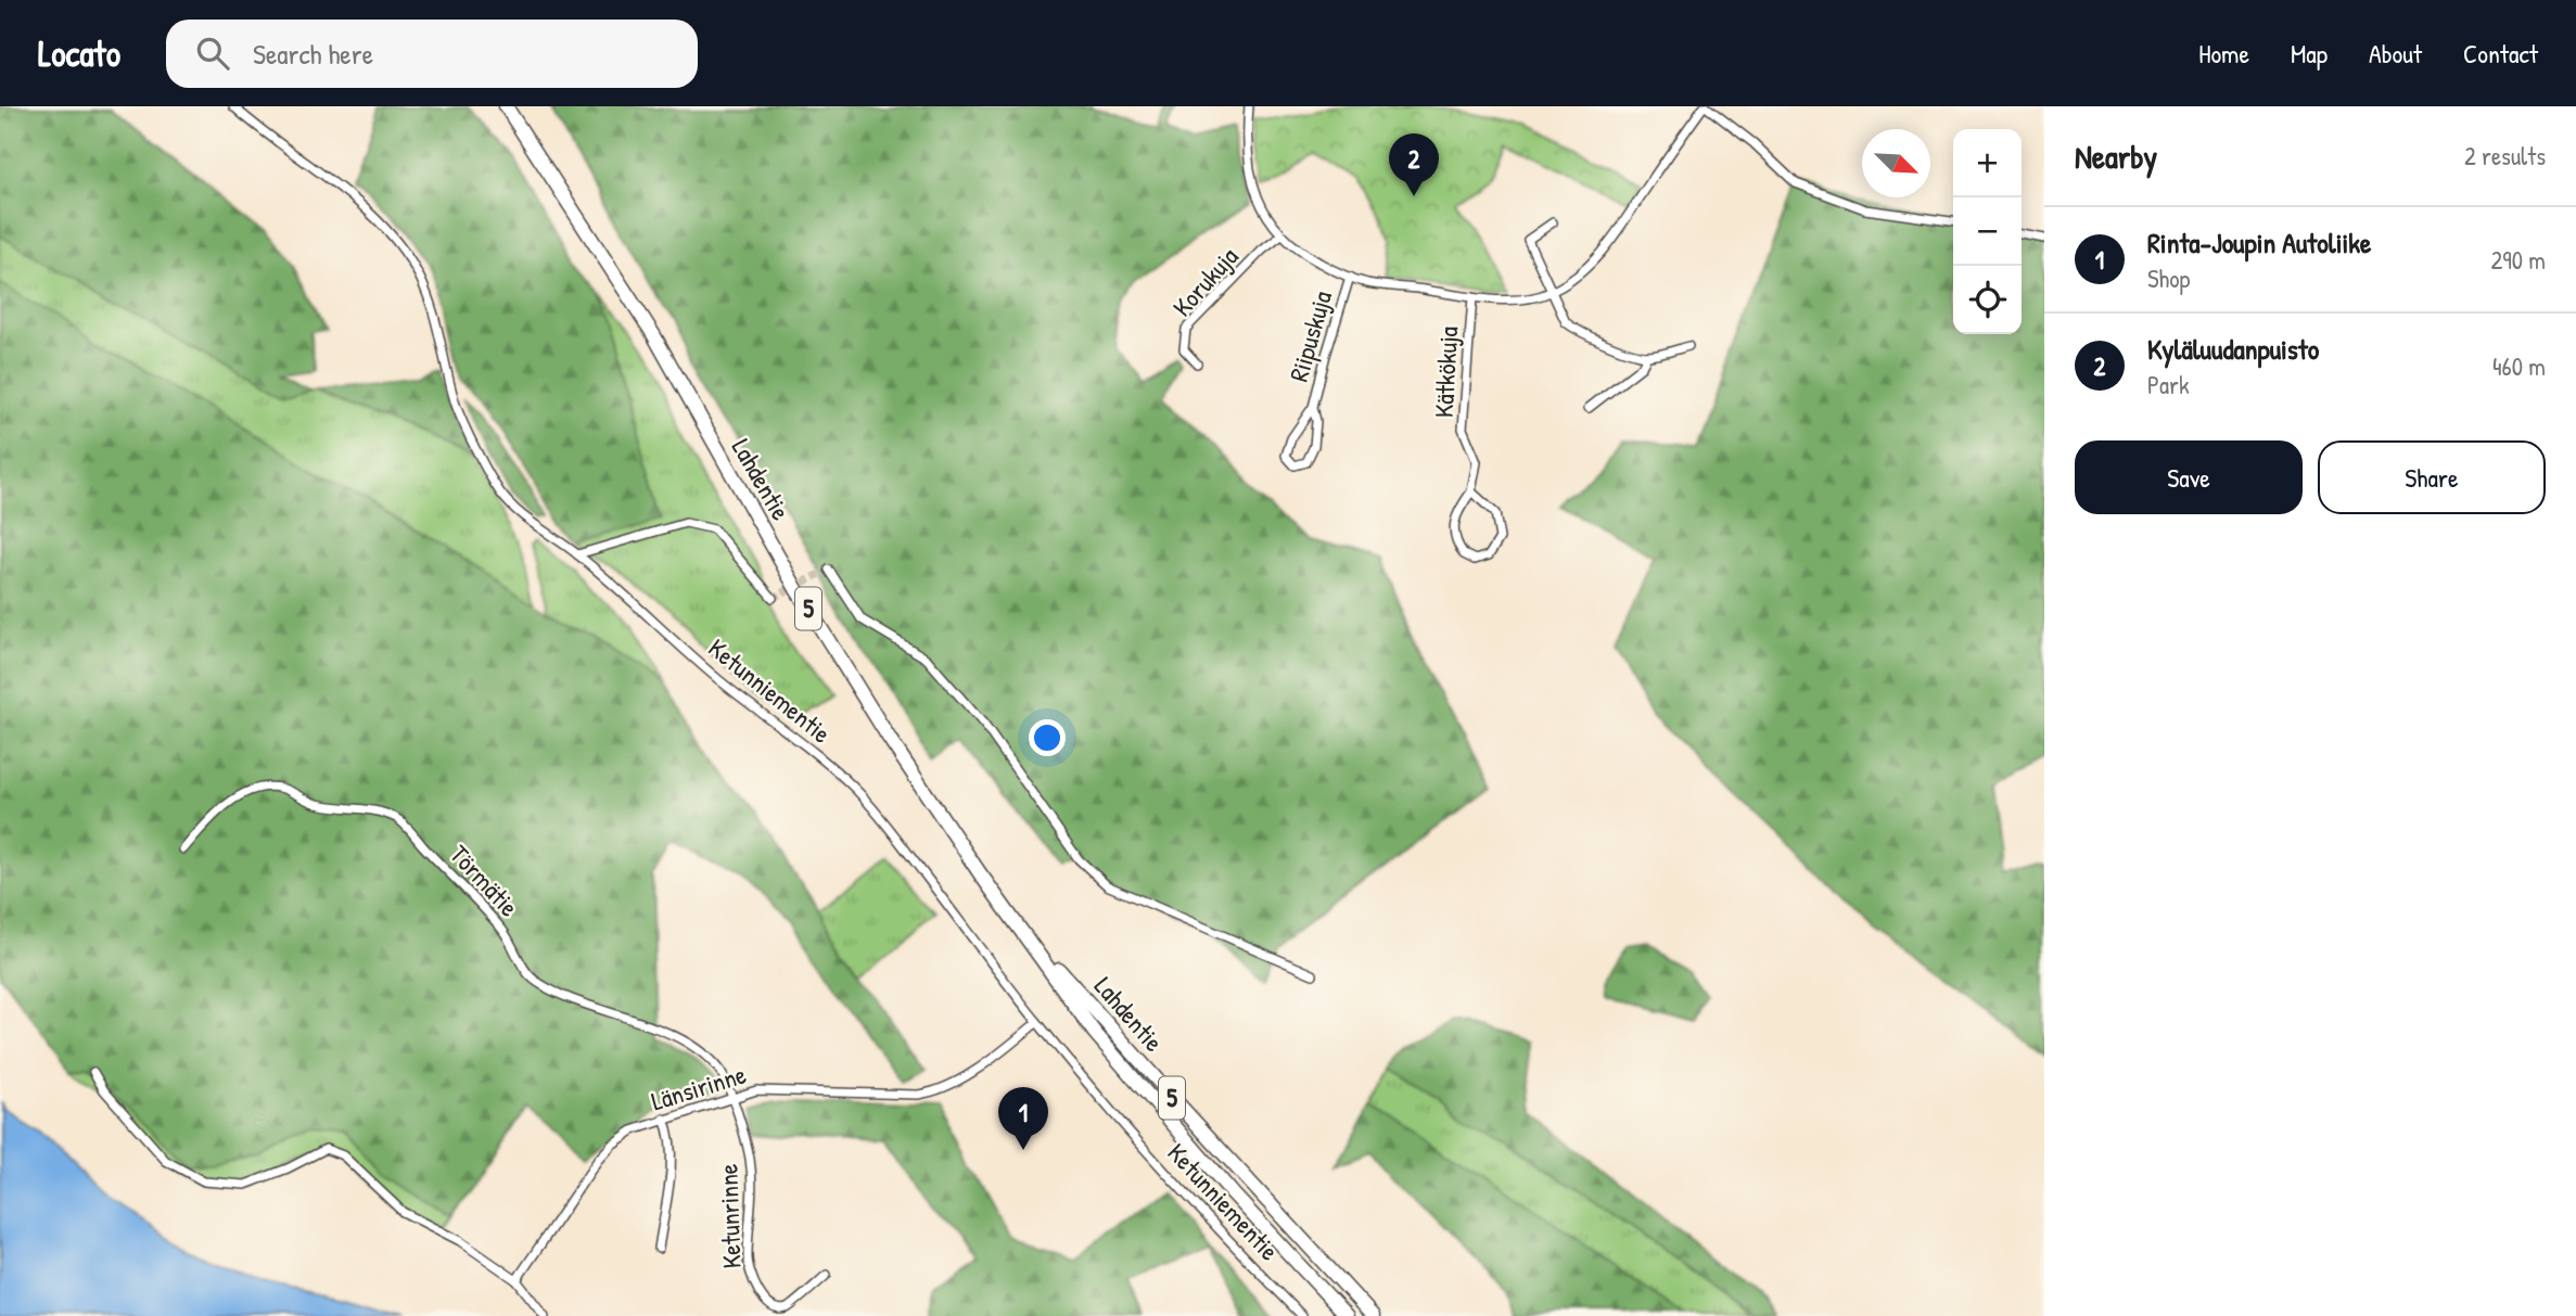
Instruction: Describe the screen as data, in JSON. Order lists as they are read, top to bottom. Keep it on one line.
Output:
{"streets":{"highway":["Lahdentie","5"],"street":["Korukuja","Riipuskuja","Kätkökuja","Ketunniementie","Törmätie","Länsirinne","Ketunrinne"]},"crossings":[["Ketunniementie","Länsirinne"],["Törmätie","Länsirinne"],["Törmätie","Ketunrinne"],["Länsirinne","Ketunrinne"]],"north":"bottom right","page":{"header":"Locato","search":"Search here","nav":["Home","Map","About","Contact"],"heading":["Nearby","2 results"],"map_buttons":["+","−"],"pins":["2","1"],"list":[{"mark":"1","name":"Rinta-Joupin Autoliike","note":"Shop","value":"290 m"},{"mark":"2","name":"Kyläluudanpuisto","note":"Park","value":"460 m"}],"buttons":["Save","Share"]}}
